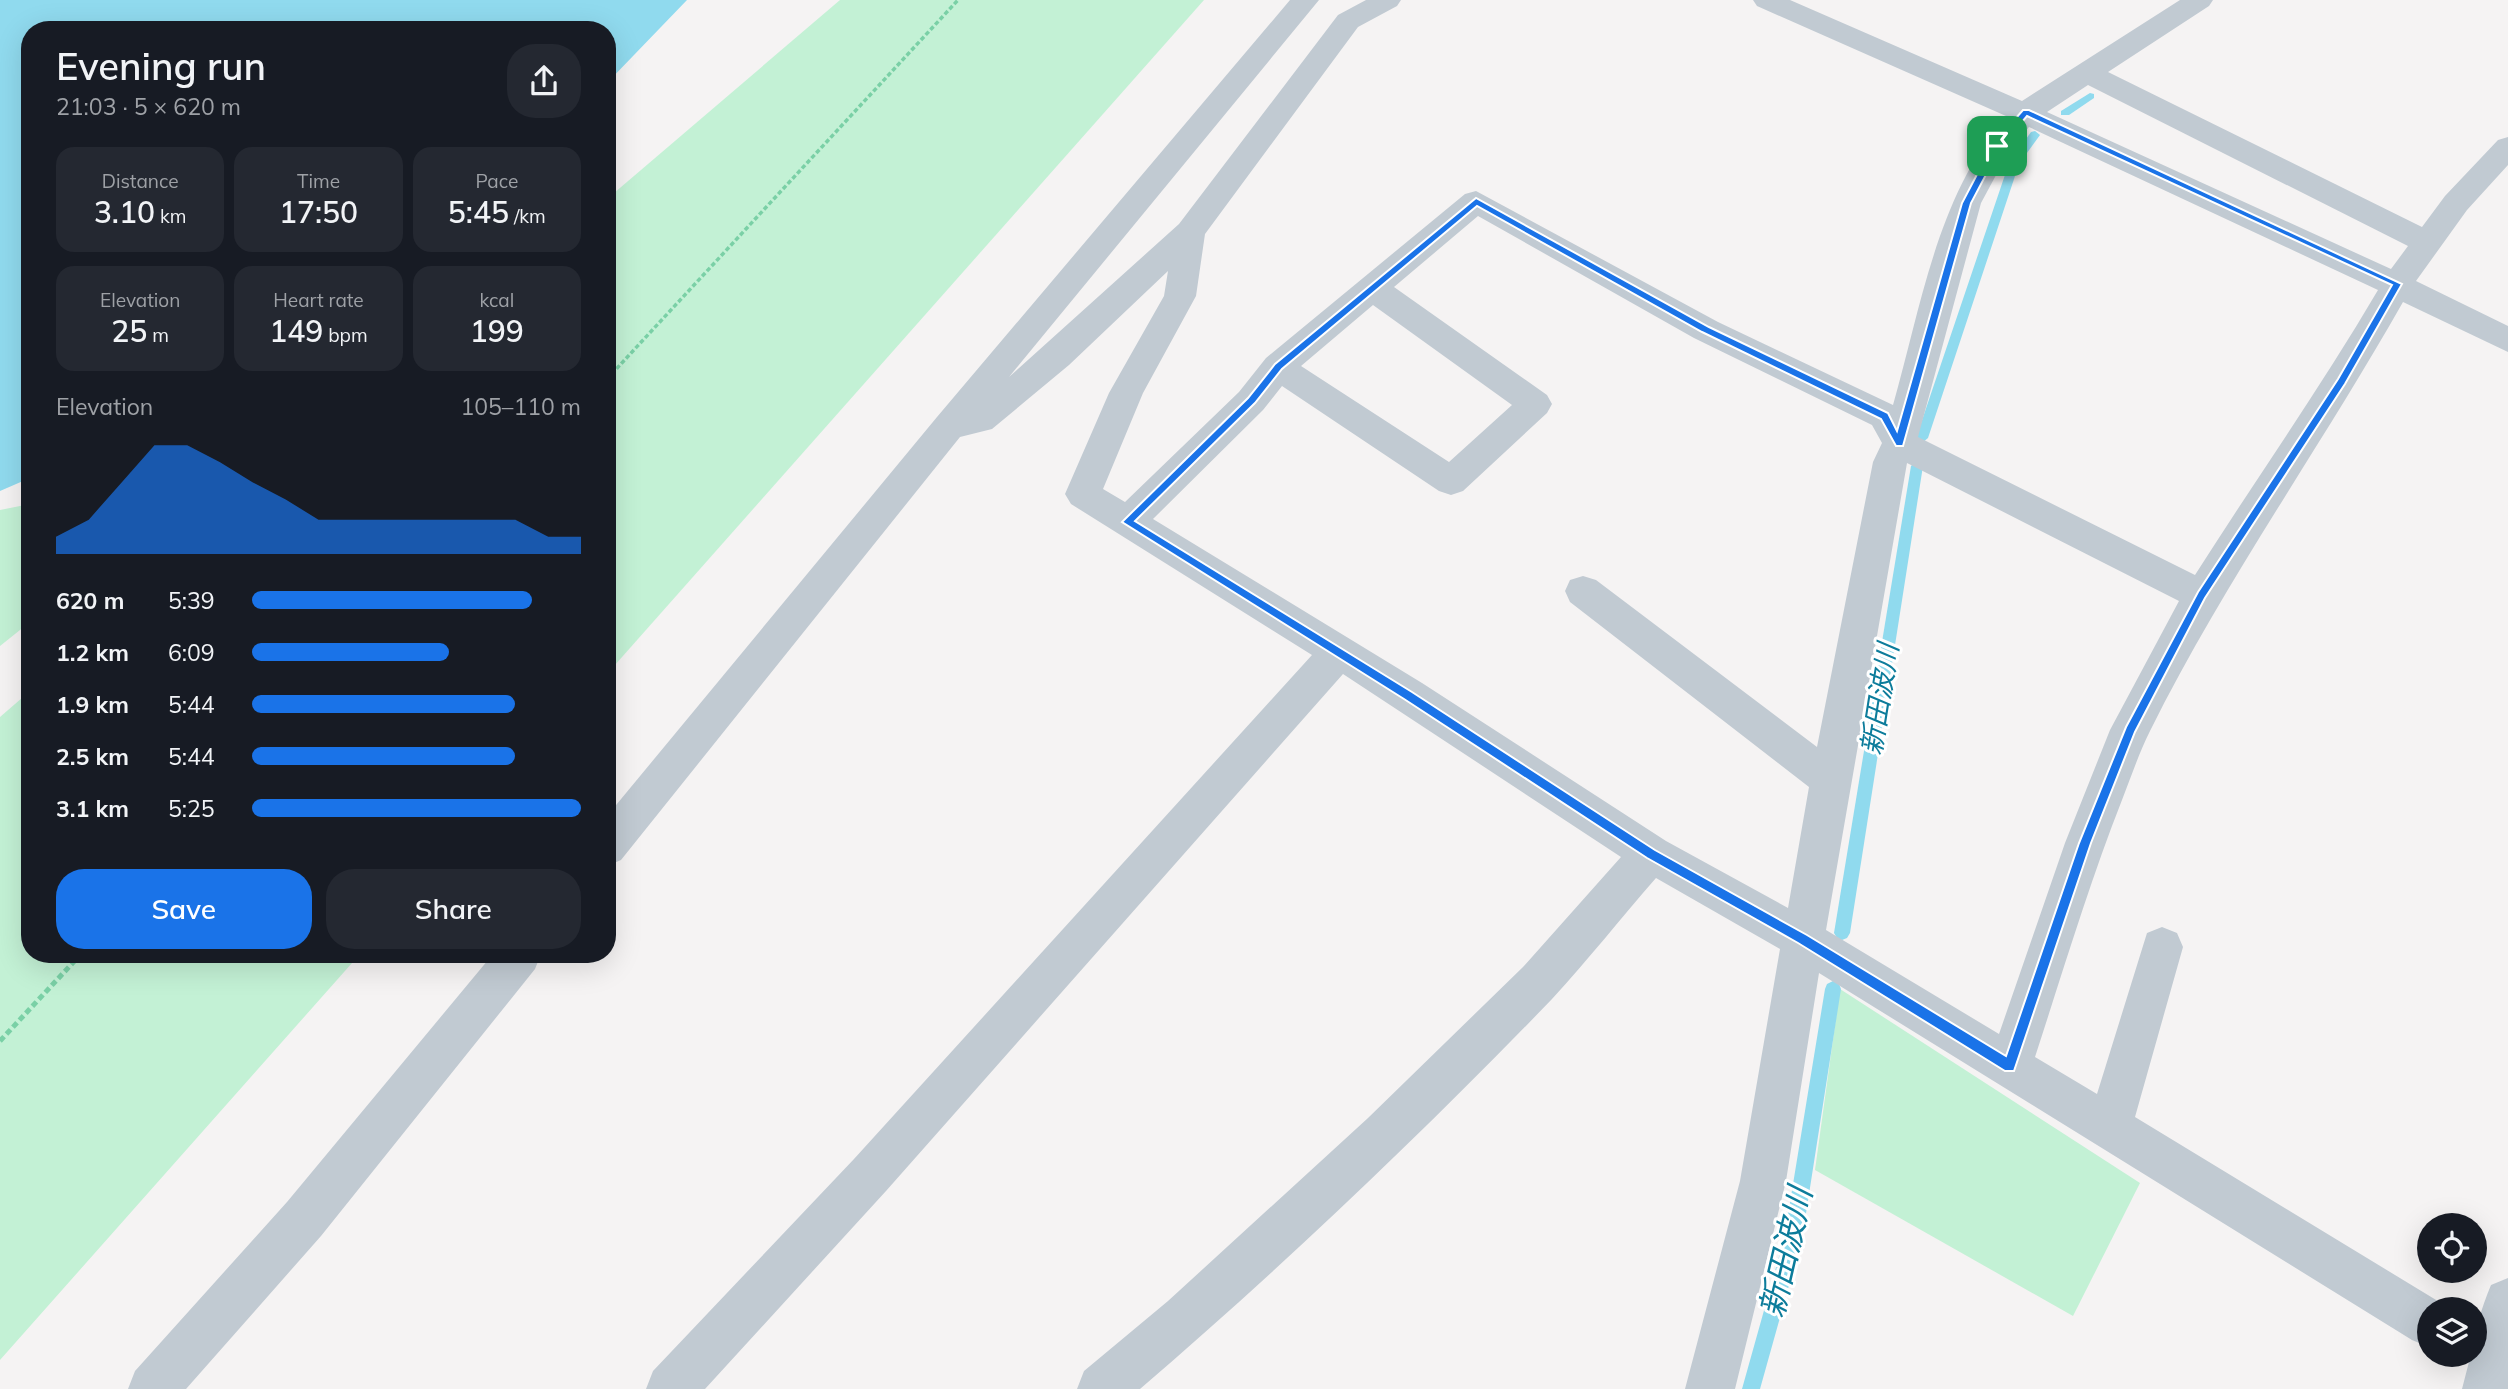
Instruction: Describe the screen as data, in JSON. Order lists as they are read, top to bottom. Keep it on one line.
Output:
{"water":["新田波川"],"page":{"heading":["Evening run","21:03 · 5 × 620 m"],"stats":[["Distance","3.10 km"],["Time","17:50"],["Pace","5:45 /km"],["Elevation","25 m"],["Heart rate","149 bpm"],["kcal","199"]],"chart":["Elevation","105–110 m"],"list":[{"name":"620 m","note":"5:39"},{"name":"1.2 km","note":"6:09"},{"name":"1.9 km","note":"5:44"},{"name":"2.5 km","note":"5:44"},{"name":"3.1 km","note":"5:25"}],"buttons":["Save","Share"]}}
